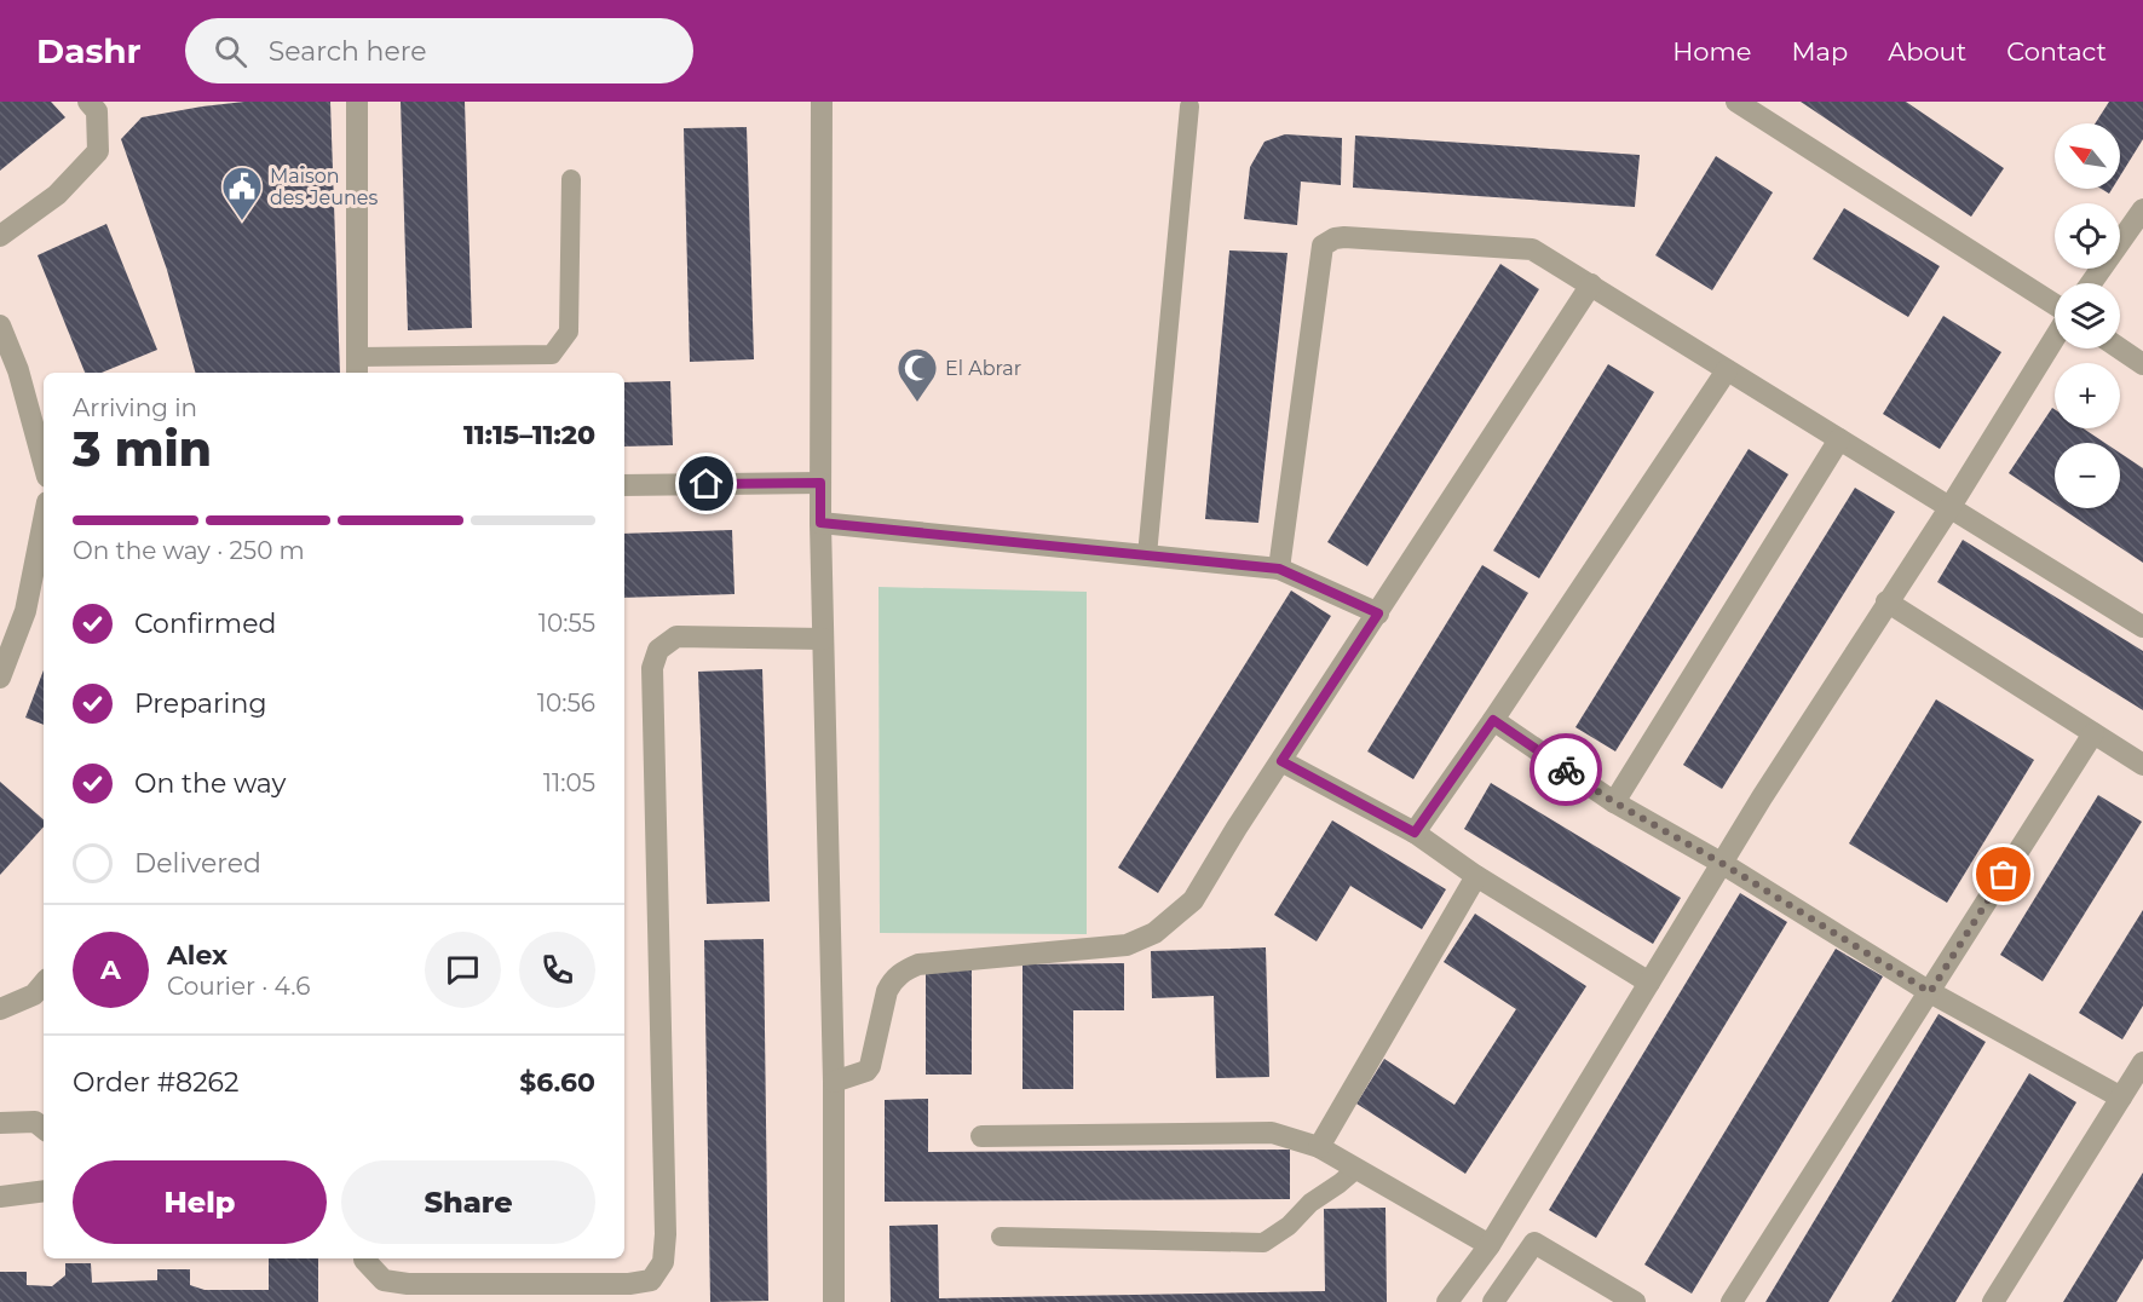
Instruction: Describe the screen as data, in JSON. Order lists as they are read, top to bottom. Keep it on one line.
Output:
{"places":{"public building":["Maison des Jeunes"],"mosque":["El Abrar"]},"north":"top left","page":{"header":"Dashr","search":"Search here","nav":["Home","Map","About","Contact"],"map_buttons":["+","−"],"heading":["3 min","Arriving in","11:15–11:20"],"panel":["Alex","Courier · 4.6","Order #8262","$6.60"],"bar":"On the way · 250 m","list":[["Confirmed","10:55"],["Preparing","10:56"],["On the way","11:05"],"Delivered"],"round":"A","buttons":["Help","Share"]}}
